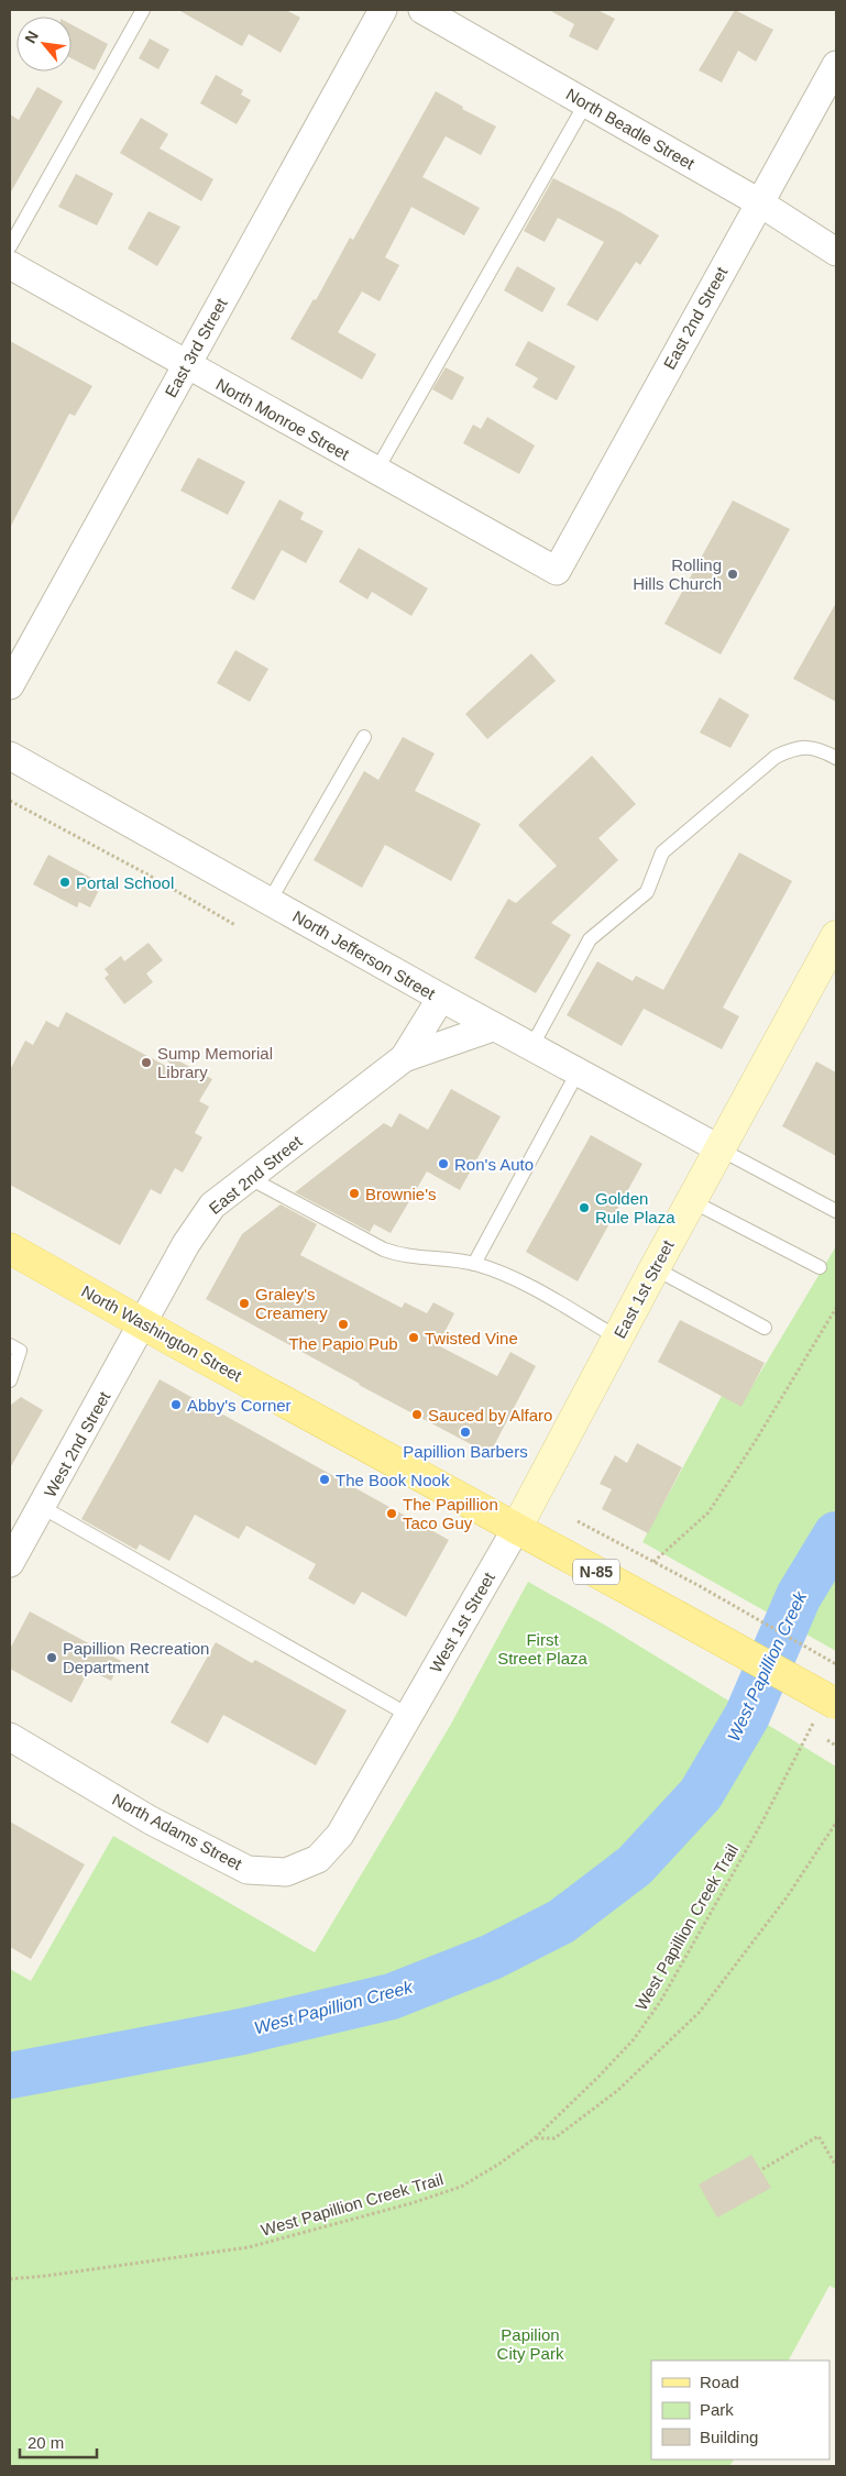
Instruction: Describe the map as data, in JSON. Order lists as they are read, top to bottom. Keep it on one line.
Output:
{"streets":{"main road":["East 1st Street","North Washington Street","N-85"],"street":["North Beadle Street","East 2nd Street","East 3rd Street","North Monroe Street","North Jefferson Street","West 2nd Street","West 1st Street","North Adams Street"],"path":["West Papillion Creek Trail"]},"crossings":[["North Beadle Street","East 2nd Street"],["East 2nd Street","North Monroe Street"],["East 2nd Street","North Washington Street"],["East 2nd Street","West 2nd Street"],["East 3rd Street","North Monroe Street"],["North Jefferson Street","East 1st Street"],["East 1st Street","North Washington Street"],["East 1st Street","N-85"],["East 1st Street","West 1st Street"],["North Washington Street","West 2nd Street"],["North Washington Street","N-85"],["North Washington Street","West 1st Street"],["N-85","West 1st Street"],["N-85","West Papillion Creek Trail"],["West 1st Street","North Adams Street"]],"water":["West Papillion Creek"],"parks":["First Street Plaza","Papilion City Park"],"places":["Rolling Hills Church","Portal School","Sump Memorial Library","Ron's Auto","Brownie's","Golden Rule Plaza","Graley's Creamery","The Papio Pub","Twisted Vine","Abby's Corner","Sauced by Alfaro","Papillion Barbers","The Book Nook","The Papillion Taco Guy","Papillion Recreation Department"],"legend":["Road","Park","Building"],"scale_bar":"20 m","north":"top left"}
